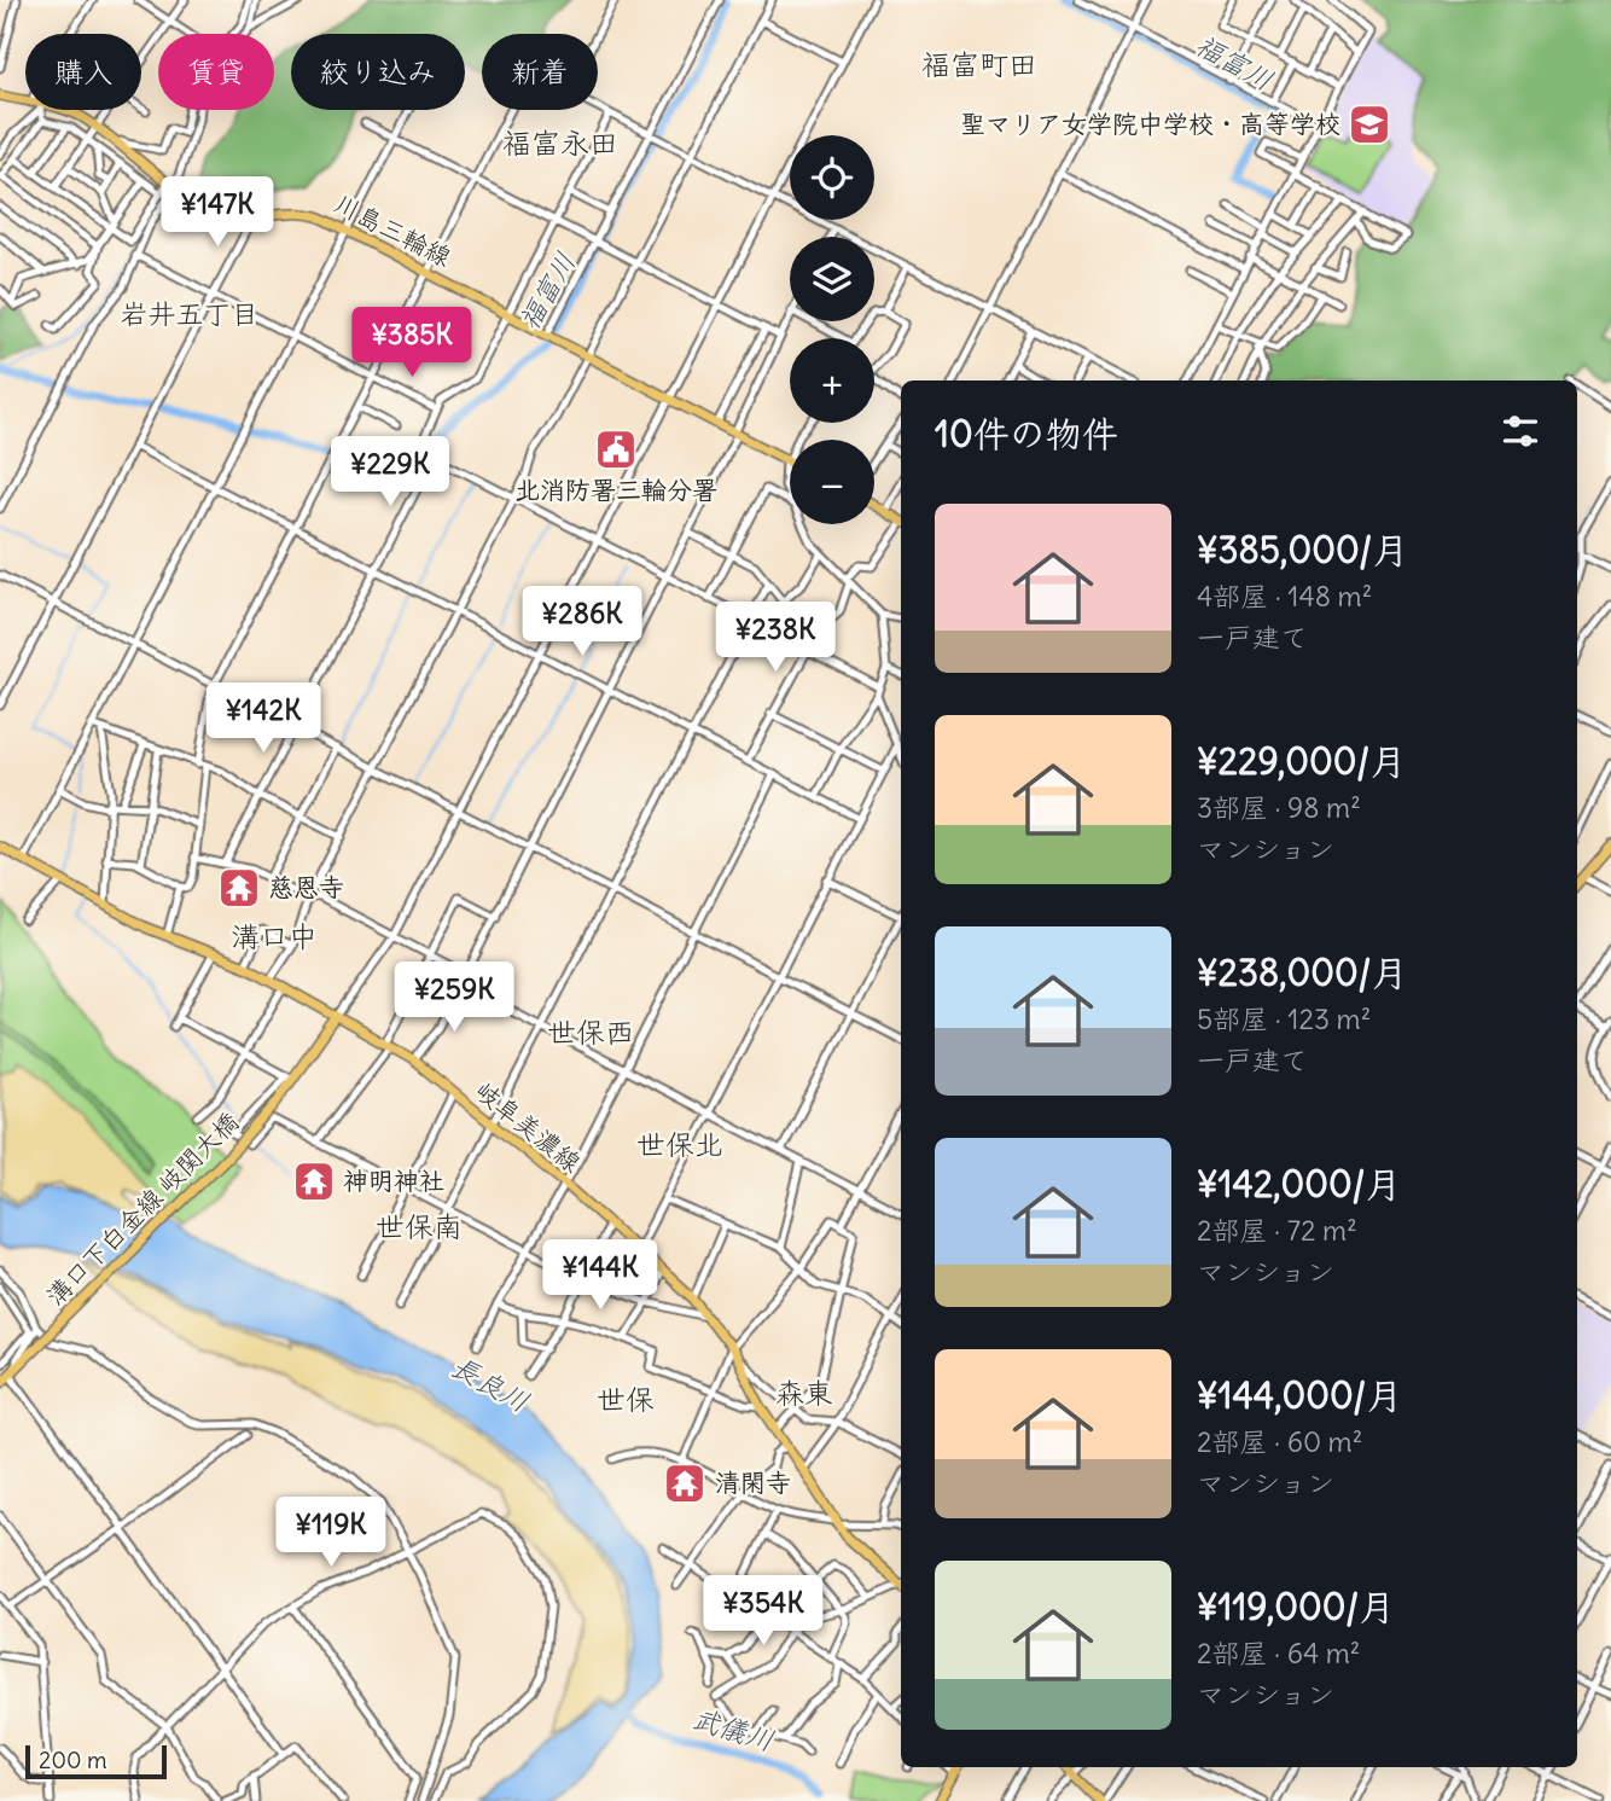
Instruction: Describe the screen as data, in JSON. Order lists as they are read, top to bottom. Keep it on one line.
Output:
{"streets":{"main road":["川島三輪線","岐阜美濃線","溝口下白金線 岐関大橋"]},"crossings":[["岐阜美濃線","溝口下白金線 岐関大橋"]],"districts":["福富町田","福富永田","岩井五丁目","溝口中","世保西","世保北","世保南","森東","世保"],"water":["福富川","長良川","武儀川"],"places":{"school or university":["聖マリア女学院中学校・高等学校"],"public building":["北消防署三輪分署"],"temple":["慈恩寺","神明神社","清閑寺"]},"scale_bar":"200 m","page":{"chip":["購入","賃貸","絞り込み","新着"],"map_buttons":["+","−"],"price":["¥147K","¥385K","¥229K","¥286K","¥238K","¥142K","¥259K","¥144K","¥119K","¥354K"],"heading":"10件の物件","list":[{"name":"¥385,000/月","note":"4部屋 · 148 m² · 一戸建て"},{"name":"¥229,000/月","note":"3部屋 · 98 m² · マンション"},{"name":"¥238,000/月","note":"5部屋 · 123 m² · 一戸建て"},{"name":"¥142,000/月","note":"2部屋 · 72 m² · マンション"},{"name":"¥144,000/月","note":"2部屋 · 60 m² · マンション"},{"name":"¥119,000/月","note":"2部屋 · 64 m² · マンション"}],"scale":"200 m"}}
